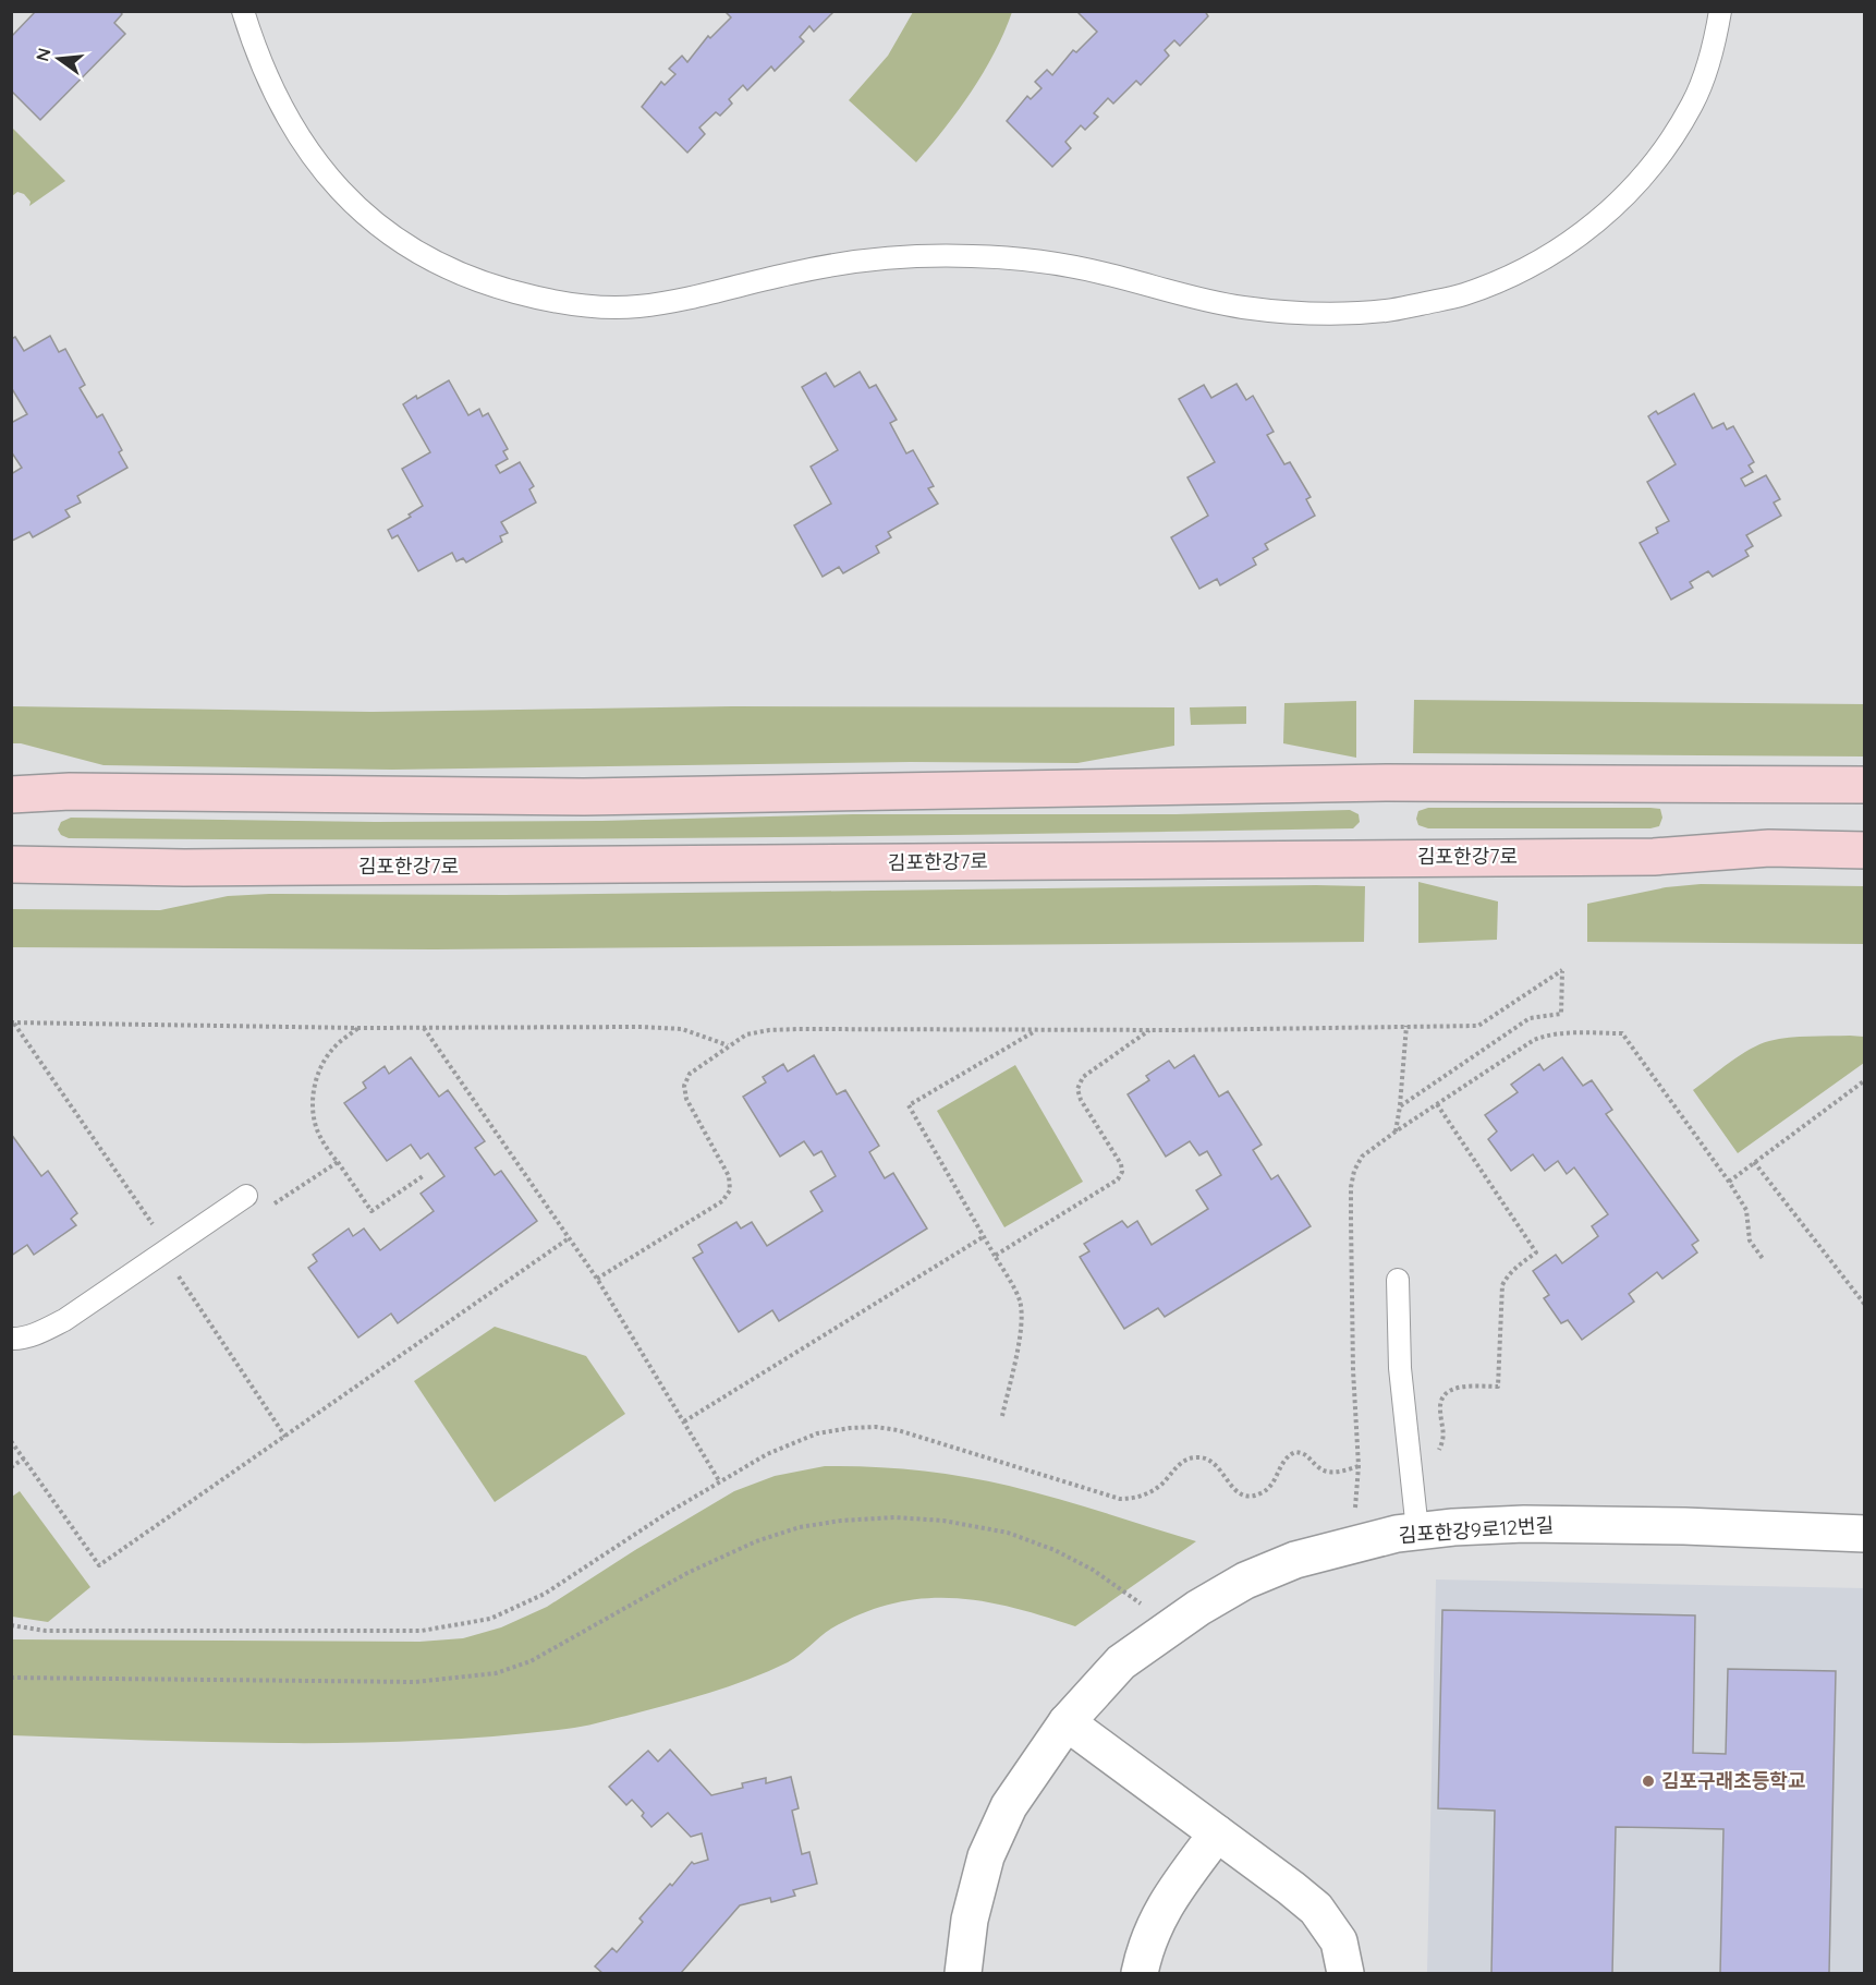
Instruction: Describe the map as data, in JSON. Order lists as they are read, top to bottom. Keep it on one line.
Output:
{"streets":{"main road":["김포한강7로"],"street":["김포한강9로12번길"]},"places":["김포구래초등학교"],"north":"left"}
